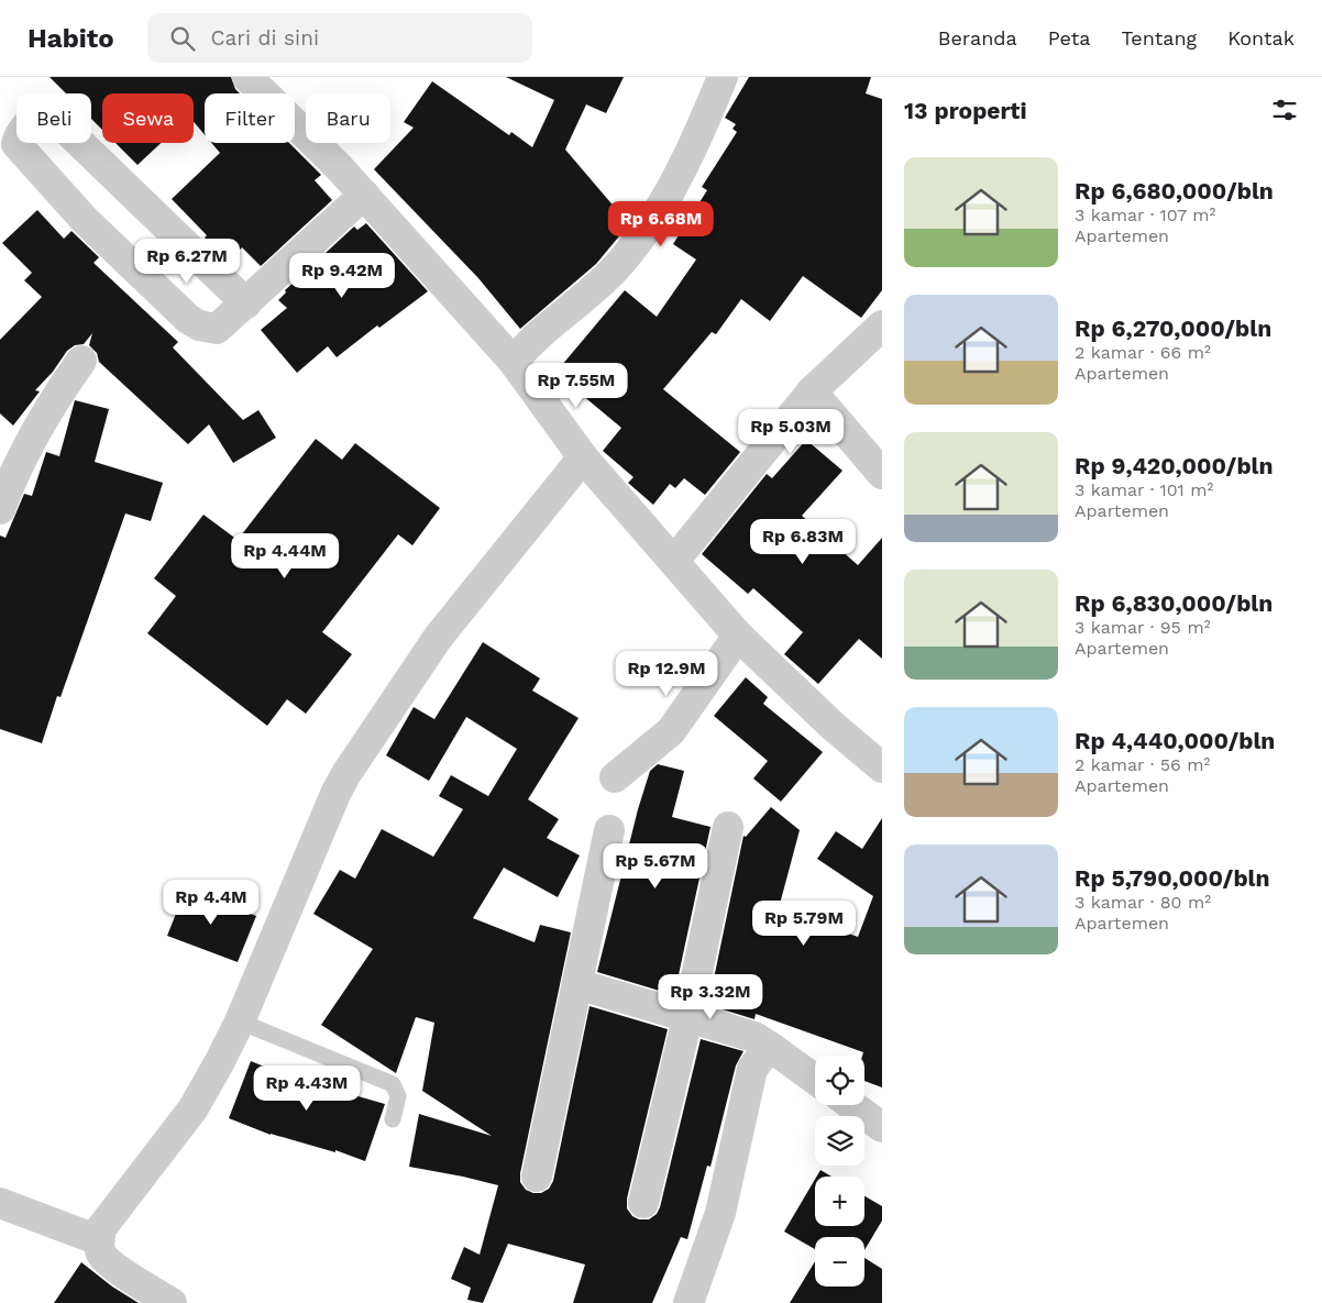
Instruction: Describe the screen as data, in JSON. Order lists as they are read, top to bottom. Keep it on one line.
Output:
{"page":{"header":"Habito","search":"Cari di sini","nav":["Beranda","Peta","Tentang","Kontak"],"heading":"13 properti","chip":["Beli","Sewa","Filter","Baru"],"list":[{"name":"Rp 6,680,000/bln","note":"3 kamar · 107 m² · Apartemen"},{"name":"Rp 6,270,000/bln","note":"2 kamar · 66 m² · Apartemen"},{"name":"Rp 9,420,000/bln","note":"3 kamar · 101 m² · Apartemen"},{"name":"Rp 6,830,000/bln","note":"3 kamar · 95 m² · Apartemen"},{"name":"Rp 4,440,000/bln","note":"2 kamar · 56 m² · Apartemen"},{"name":"Rp 5,790,000/bln","note":"3 kamar · 80 m² · Apartemen"}],"price":["Rp 6.68M","Rp 6.27M","Rp 9.42M","Rp 7.55M","Rp 5.03M","Rp 6.83M","Rp 4.44M","Rp 12.9M","Rp 5.67M","Rp 4.4M","Rp 5.79M","Rp 3.32M","Rp 4.43M"],"map_buttons":["+","−"]}}
